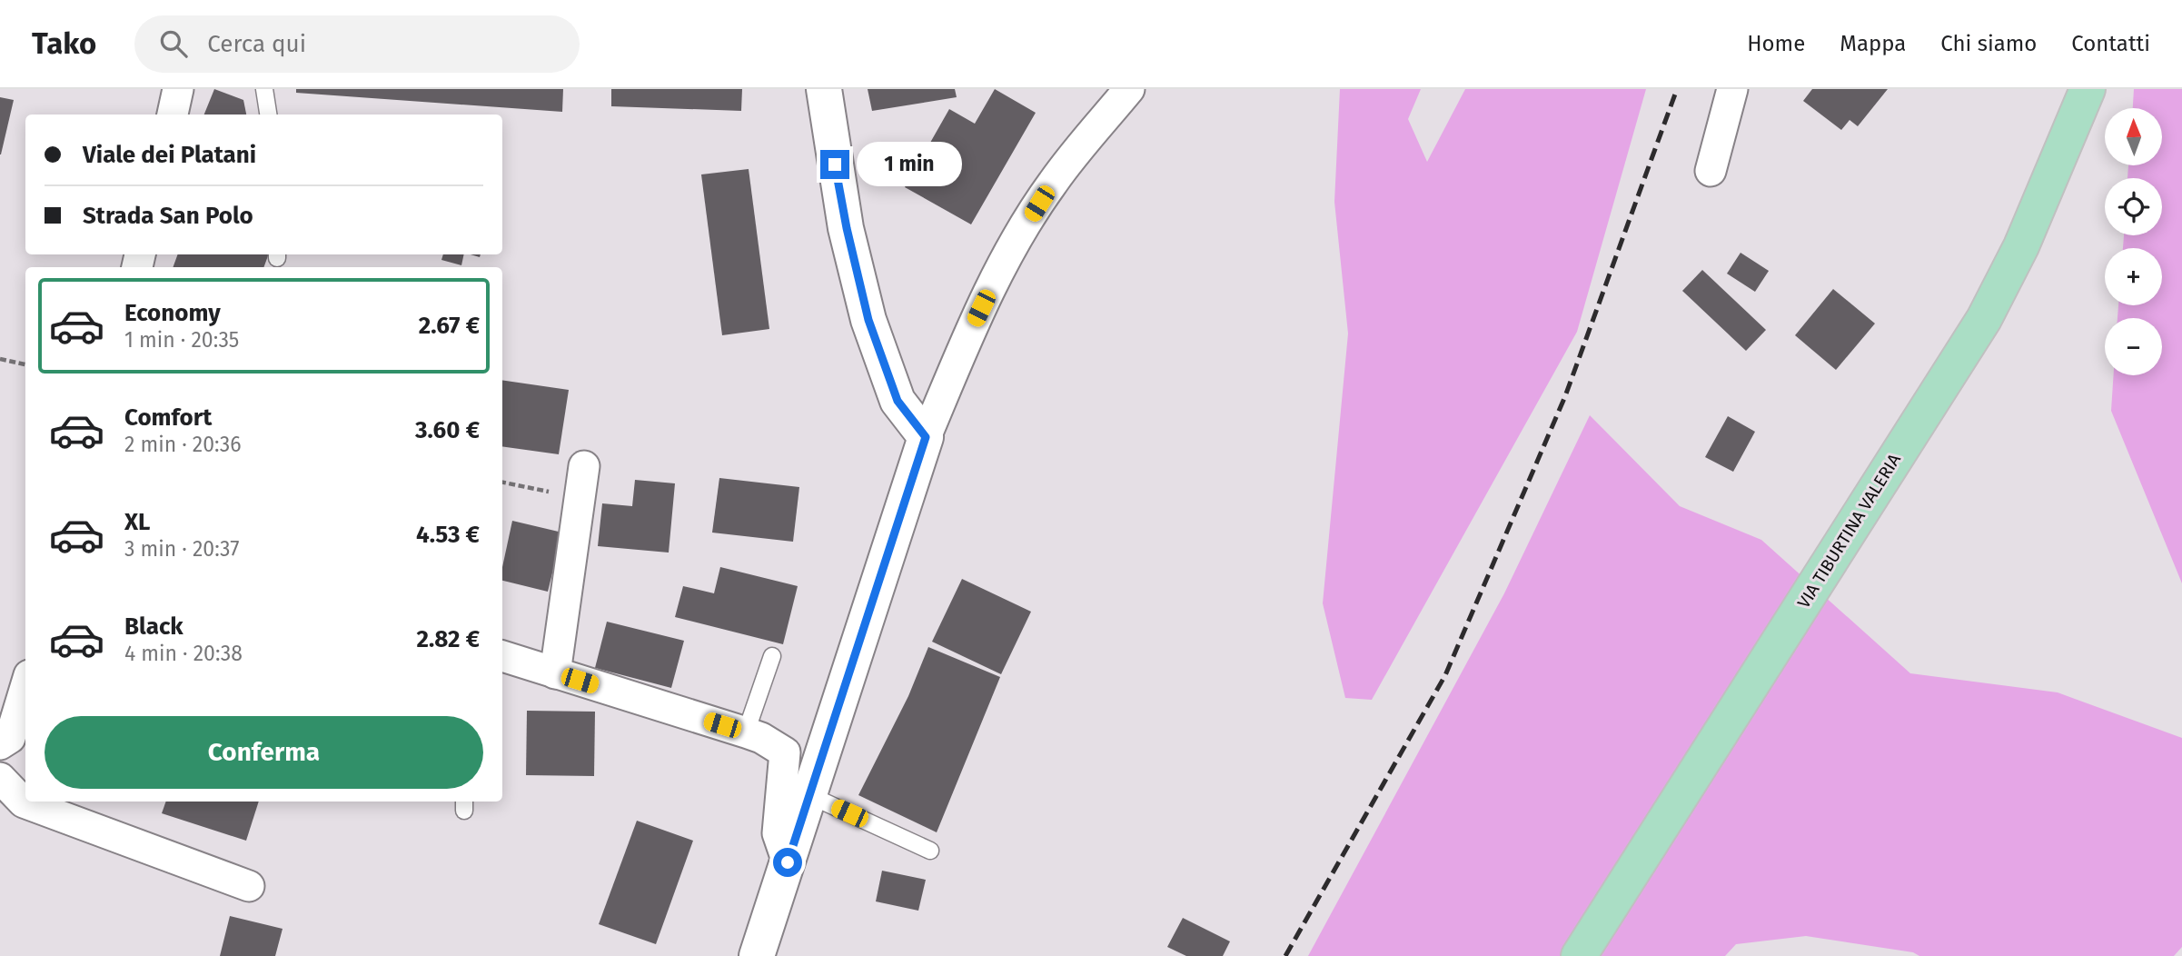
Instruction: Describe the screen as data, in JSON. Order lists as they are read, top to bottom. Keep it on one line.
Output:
{"streets":{"main road":["VIA TIBURTINA VALERIA"]},"north":"top","page":{"header":"Tako","search":"Cerca qui","nav":["Home","Mappa","Chi siamo","Contatti"],"map_buttons":["+","−"],"banner":["Viale dei Platani","Strada San Polo"],"bubble":"1 min","list":[{"name":"Economy","note":"1 min · 20:35","value":"2.67 €"},{"name":"Comfort","note":"2 min · 20:36","value":"3.60 €"},{"name":"XL","note":"3 min · 20:37","value":"4.53 €"},{"name":"Black","note":"4 min · 20:38","value":"2.82 €"}],"buttons":"Conferma"}}
